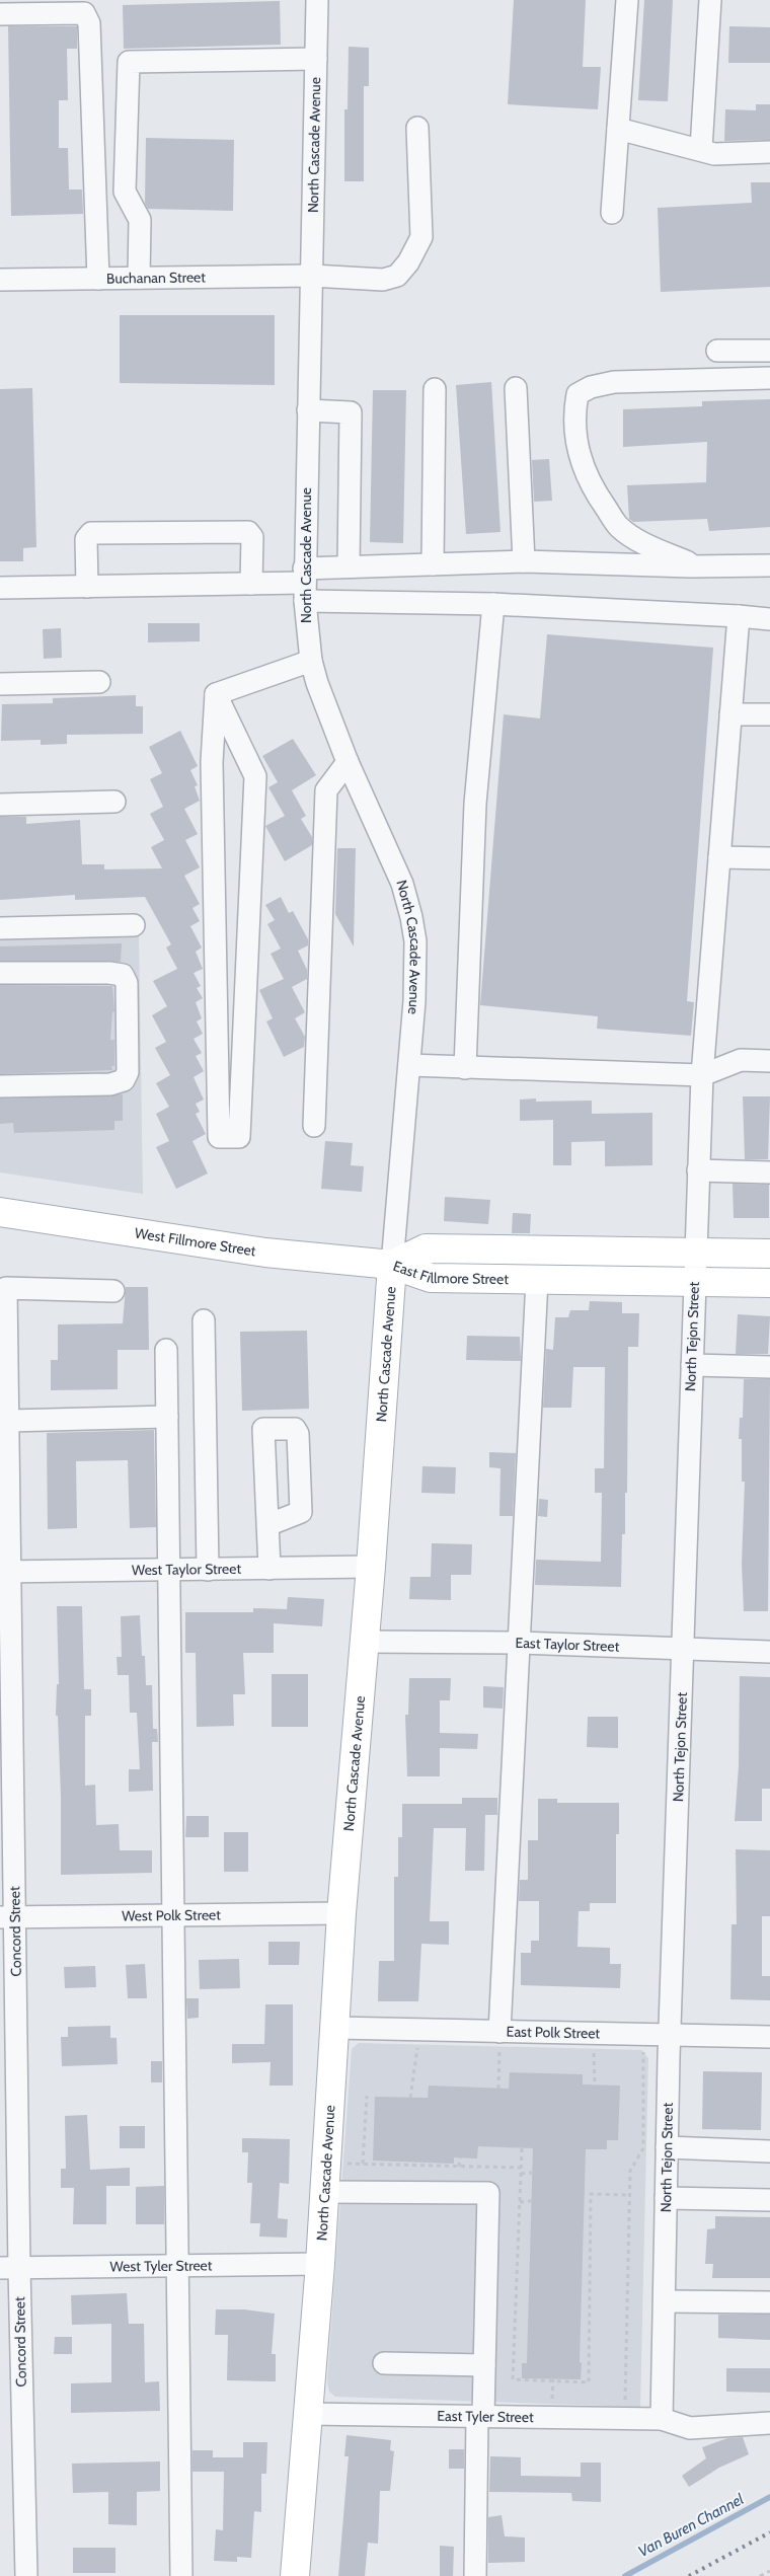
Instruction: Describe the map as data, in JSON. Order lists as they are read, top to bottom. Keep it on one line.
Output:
{"streets":{"main road":["North Cascade Avenue","West Fillmore Street","East Fillmore Street"],"street":["Buchanan Street","North Tejon Street","West Taylor Street","East Taylor Street","West Polk Street","Concord Street","East Polk Street","West Tyler Street","East Tyler Street"]},"crossings":[["North Cascade Avenue","Buchanan Street"],["North Cascade Avenue","West Fillmore Street"],["North Cascade Avenue","East Fillmore Street"],["North Cascade Avenue","West Taylor Street"],["North Cascade Avenue","East Taylor Street"],["North Cascade Avenue","West Polk Street"],["North Cascade Avenue","East Polk Street"],["North Cascade Avenue","West Tyler Street"],["North Cascade Avenue","East Tyler Street"],["West Fillmore Street","East Fillmore Street"],["East Fillmore Street","North Tejon Street"],["North Tejon Street","East Taylor Street"],["North Tejon Street","East Polk Street"],["North Tejon Street","East Tyler Street"],["West Taylor Street","Concord Street"],["West Polk Street","Concord Street"],["Concord Street","West Tyler Street"]],"water":["Van Buren Channel"]}
